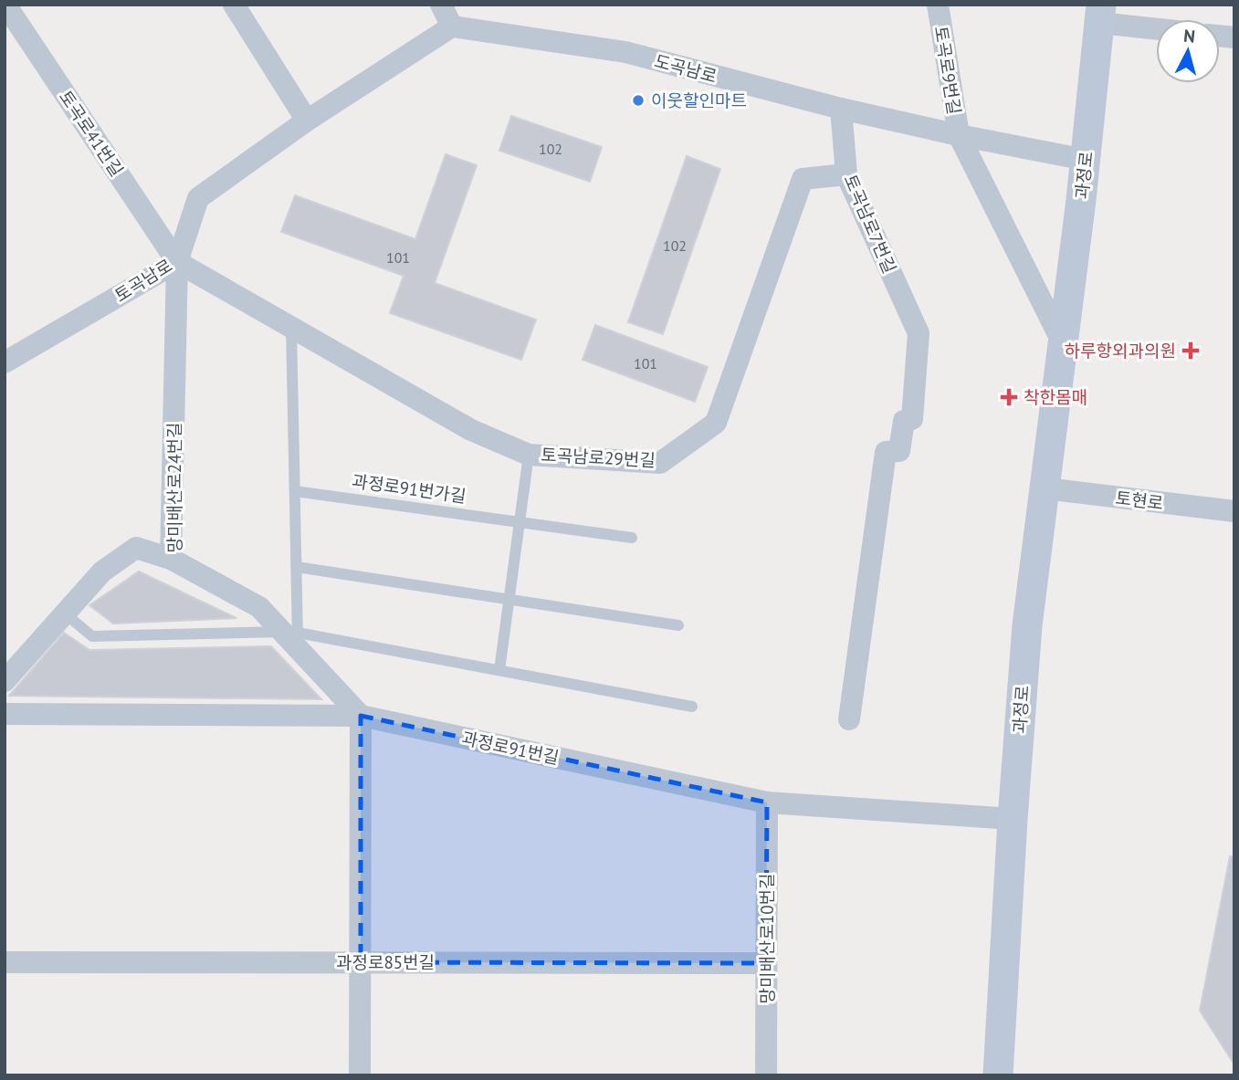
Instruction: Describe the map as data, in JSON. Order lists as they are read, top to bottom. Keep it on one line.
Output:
{"streets":{"main road":["과정로"],"street":["도곡남로","토곡로9번길","토곡로41번길","토곡남로7번길","토곡남로","토곡남로29번길","망미배산로24번길","토현로","과정로91번길","망미배산로10번길","과정로85번길"],"lane":["과정로91번가길"]},"crossings":[["도곡남로","토곡로9번길"],["도곡남로","과정로"],["도곡남로","토곡남로7번길"],["토곡로41번길","토곡남로"],["토곡로41번길","토곡남로29번길"],["토곡로41번길","망미배산로24번길"],["과정로","토현로"],["과정로","과정로91번길"],["토곡남로7번길","토곡남로29번길"],["토곡남로","토곡남로29번길"],["토곡남로","망미배산로24번길"],["토곡남로29번길","망미배산로24번길"],["망미배산로24번길","과정로91번길"],["과정로91번길","망미배산로10번길"],["망미배산로10번길","과정로85번길"]],"places":{"other":["이웃할인마트"],"health":["하루항외과의원","착한몸매"]},"house_numbers":["102","102","101","101"],"north":"top"}
